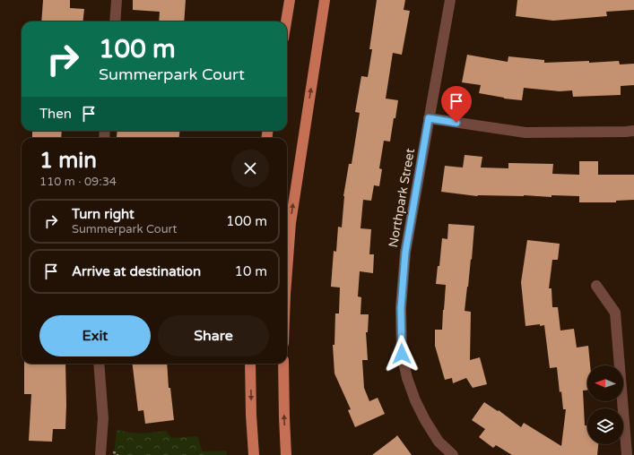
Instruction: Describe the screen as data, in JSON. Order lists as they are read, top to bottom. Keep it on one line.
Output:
{"streets":{"street":["Northpark Street"]},"north":"left","page":{"turn":["100 m","Summerpark Court"],"then":"Then","heading":["1 min","110 m · 09:34"],"list":[{"name":"Turn right","note":"Summerpark Court","value":"100 m"},{"name":"Arrive at destination","value":"10 m"}],"buttons":["Exit","Share"]}}
